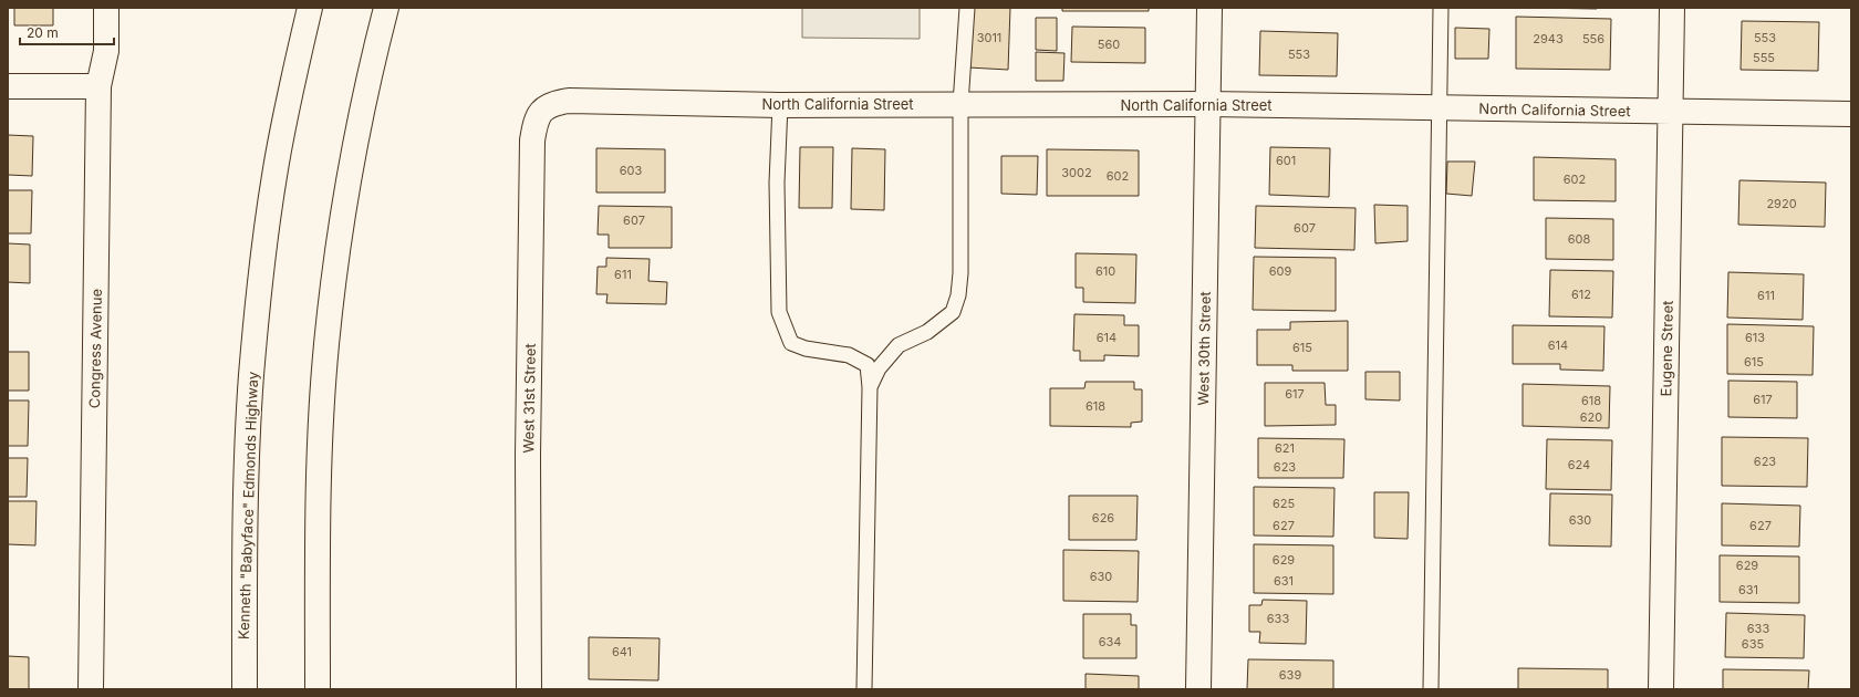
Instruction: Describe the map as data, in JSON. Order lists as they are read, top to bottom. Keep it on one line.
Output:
{"streets":{"main road":["North California Street","Congress Avenue","West 30th Street","Eugene Street","West 31st Street","Kenneth \"Babyface\" Edmonds Highway"]},"crossings":[["North California Street","West 30th Street"],["North California Street","Eugene Street"],["North California Street","West 31st Street"]],"house_numbers":["3011","553","2943","556","560","553","555","601","603","3002","602","602","2920","607","607","608","610","609","611","612","611","614","613","614","615","615","617","617","618","618","620","621","623","624","623","625","626","630","627","627","629","629","630","631","631","633","633","634","635","641","639"],"scale_bar":"20 m"}
